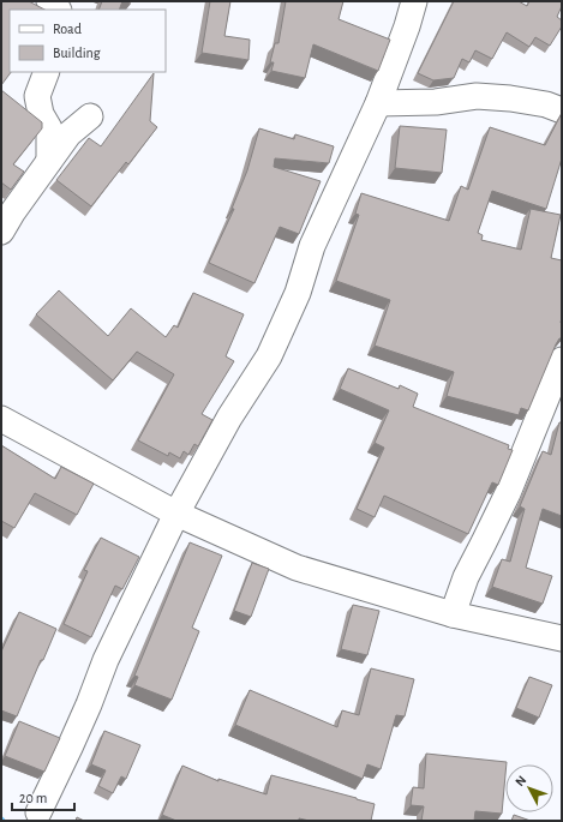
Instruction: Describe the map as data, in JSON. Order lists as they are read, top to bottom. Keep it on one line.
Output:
{"legend":["Road","Building"],"scale_bar":"20 m","north":"top left"}
